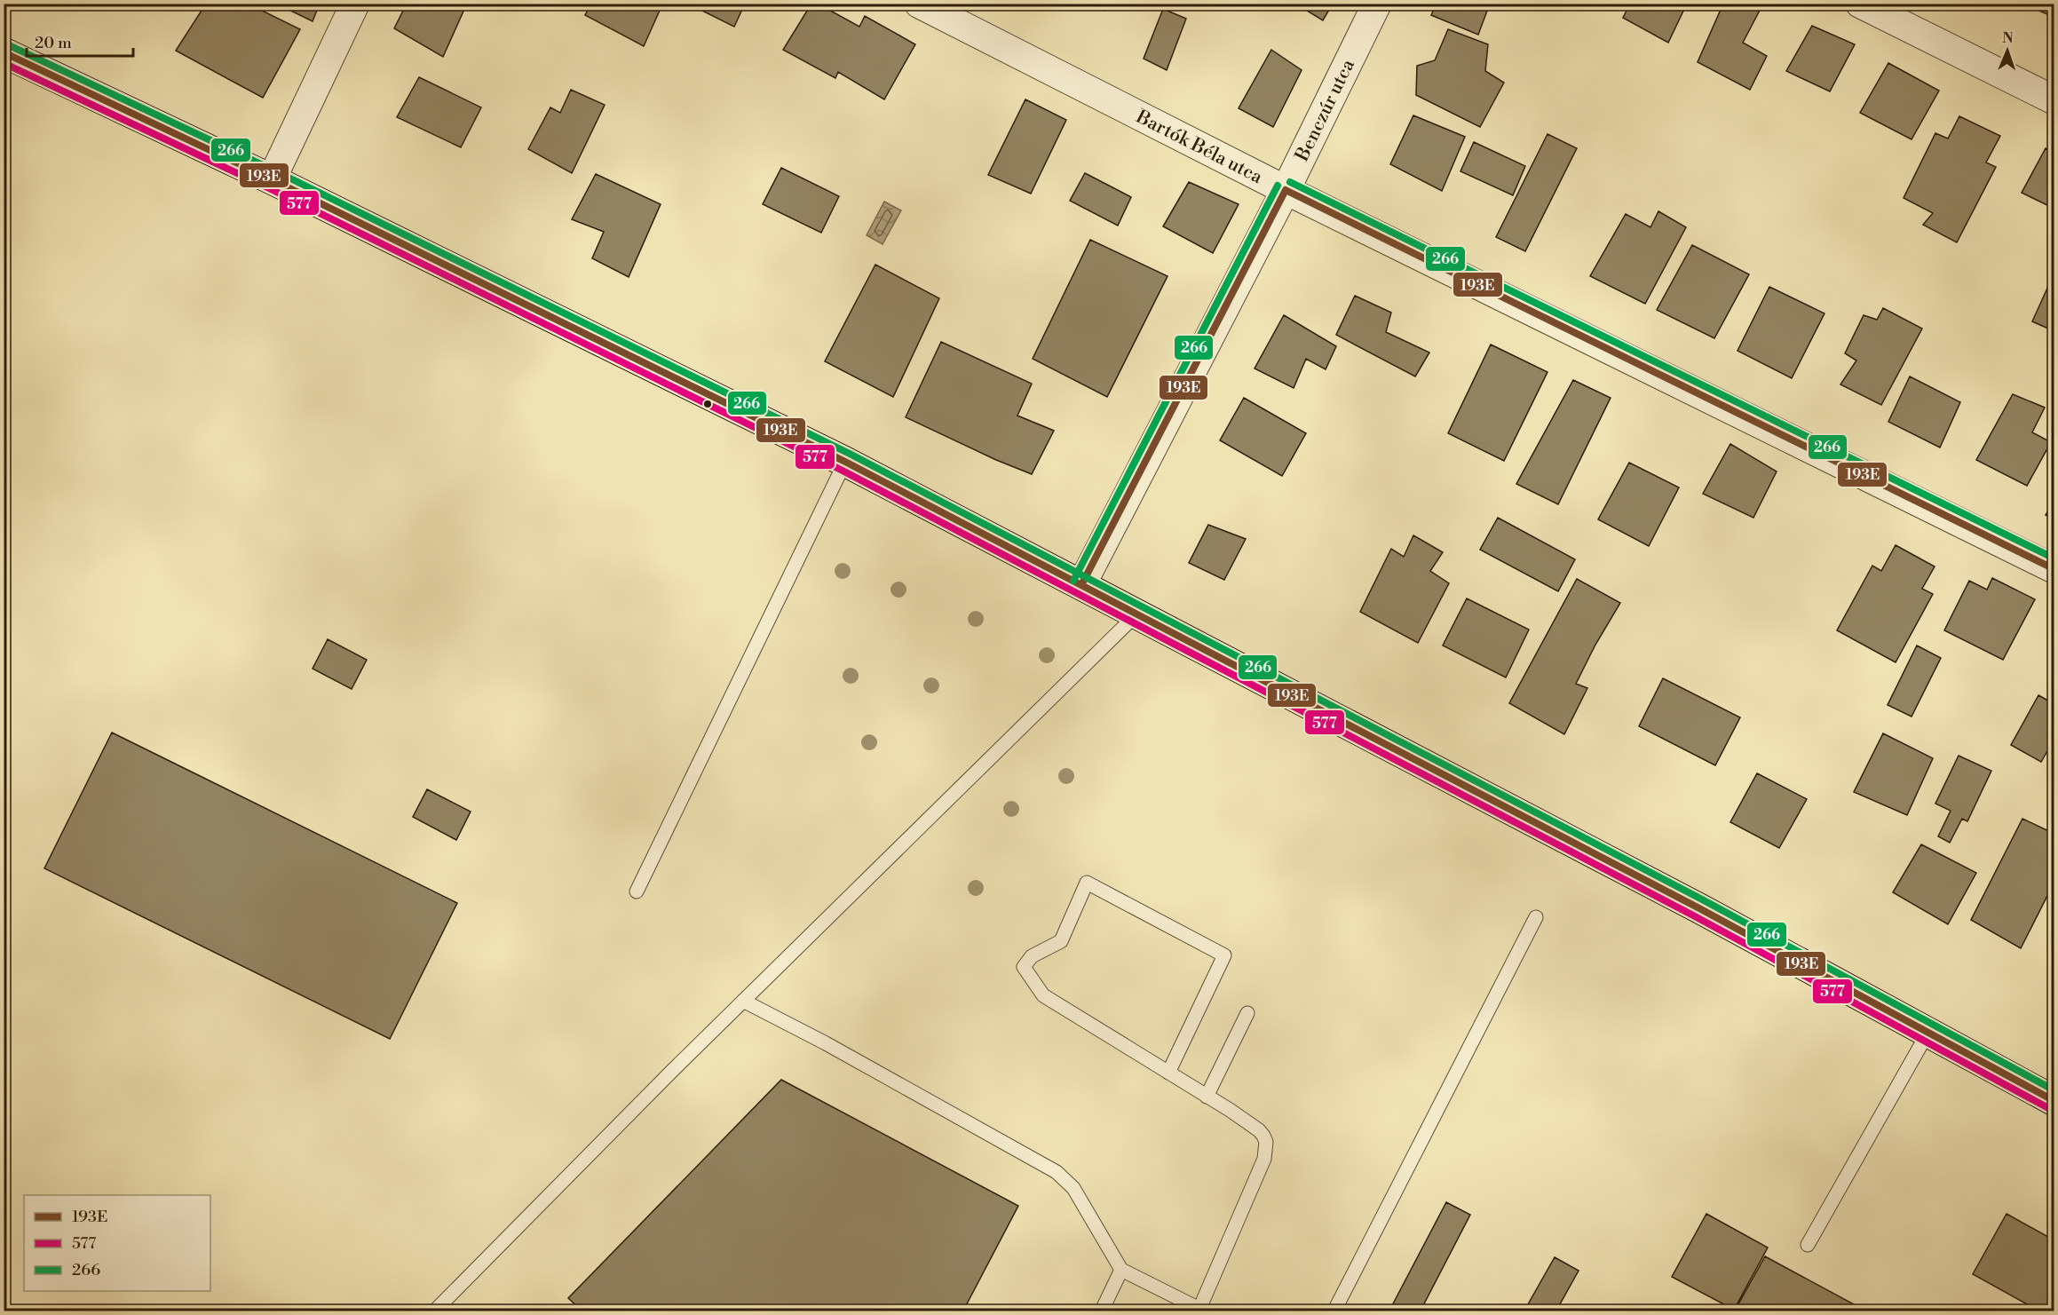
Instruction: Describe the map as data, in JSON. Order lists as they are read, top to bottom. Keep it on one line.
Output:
{"streets":{"street":["Benczúr utca","Bartók Béla utca"]},"crossings":[["Benczúr utca","Bartók Béla utca"]],"lines":["transit line 266","transit line 193E","transit line 577"],"legend":["193E","577","266"],"scale_bar":"20 m","north":"top"}
